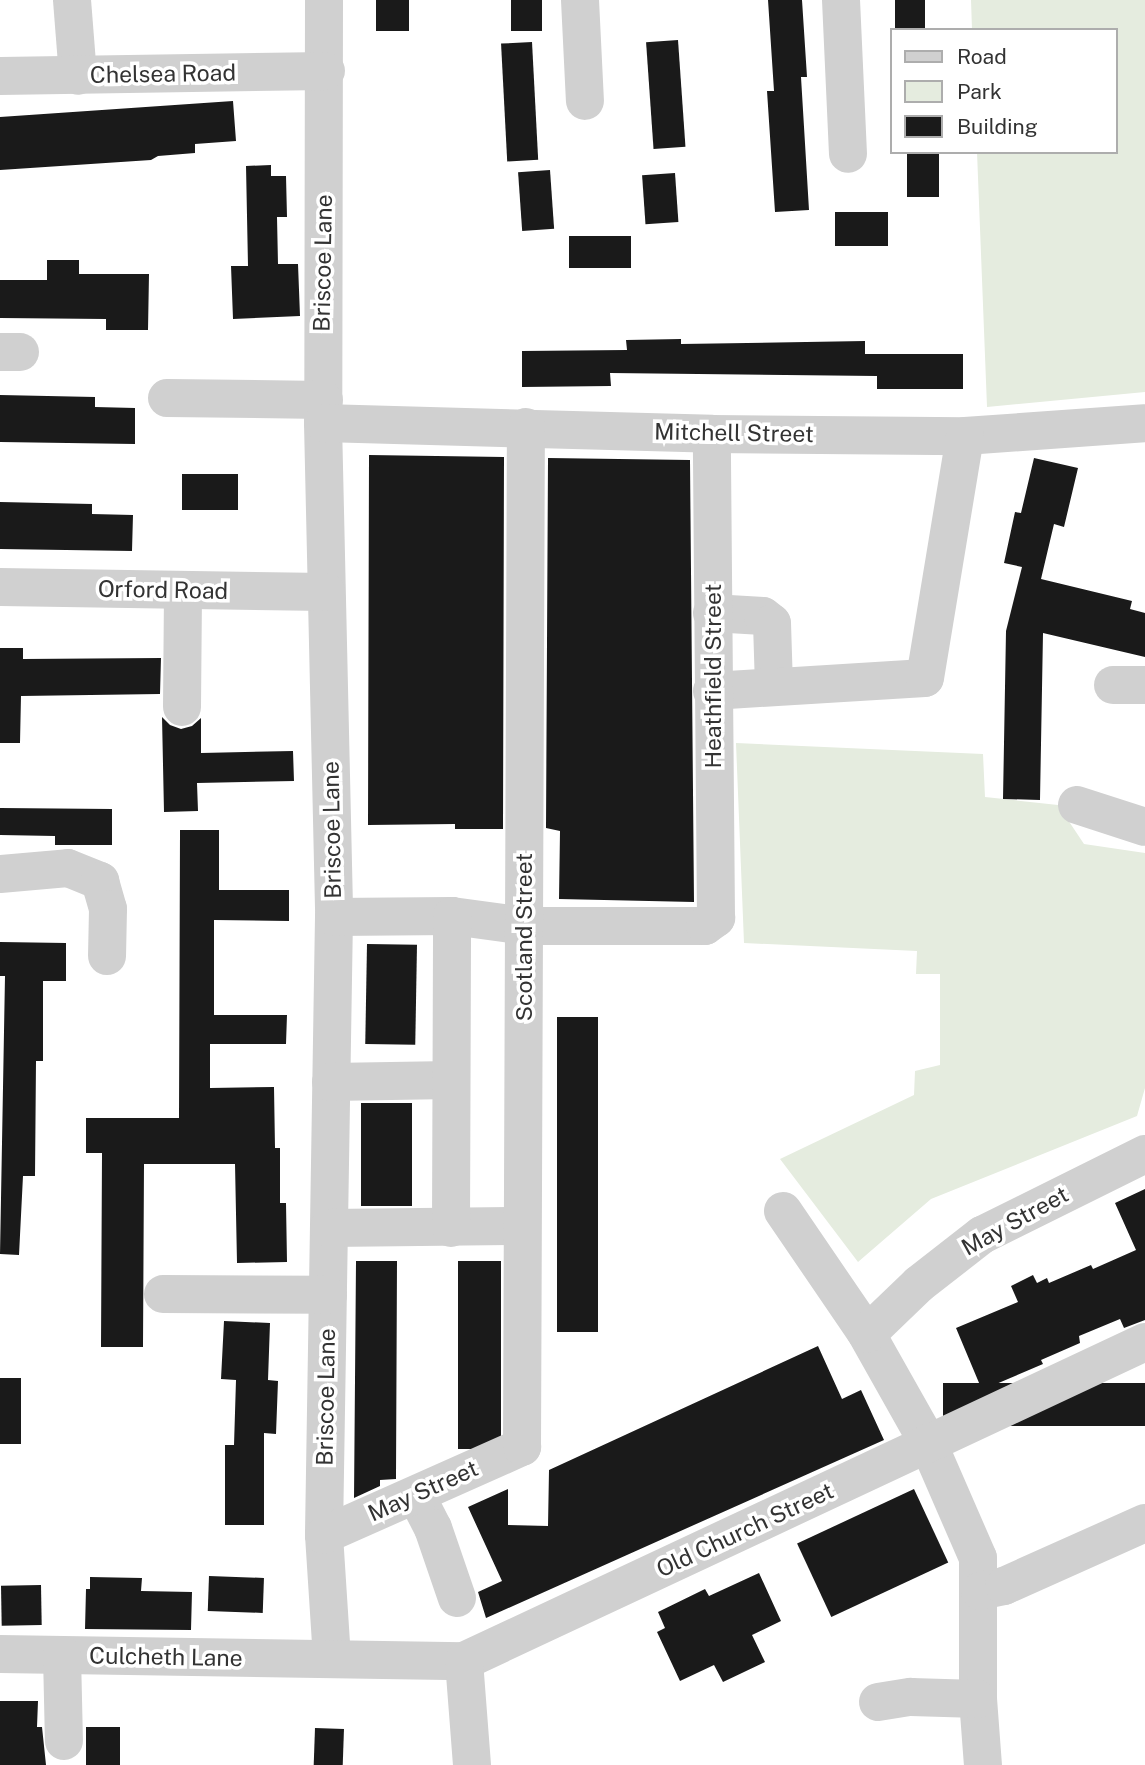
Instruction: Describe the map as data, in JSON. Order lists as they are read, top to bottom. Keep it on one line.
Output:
{"streets":{"street":["Chelsea Road","Briscoe Lane","Mitchell Street","Orford Road","Heathfield Street","Scotland Street","May Street","Old Church Street","Culcheth Lane"]},"crossings":[["Chelsea Road","Briscoe Lane"],["Briscoe Lane","Mitchell Street"],["Briscoe Lane","Orford Road"],["Briscoe Lane","May Street"],["Briscoe Lane","Old Church Street"],["Briscoe Lane","Culcheth Lane"],["Mitchell Street","Heathfield Street"],["Mitchell Street","Scotland Street"],["Heathfield Street","Scotland Street"],["Scotland Street","May Street"],["Old Church Street","Culcheth Lane"]],"legend":["Road","Park","Building"]}
